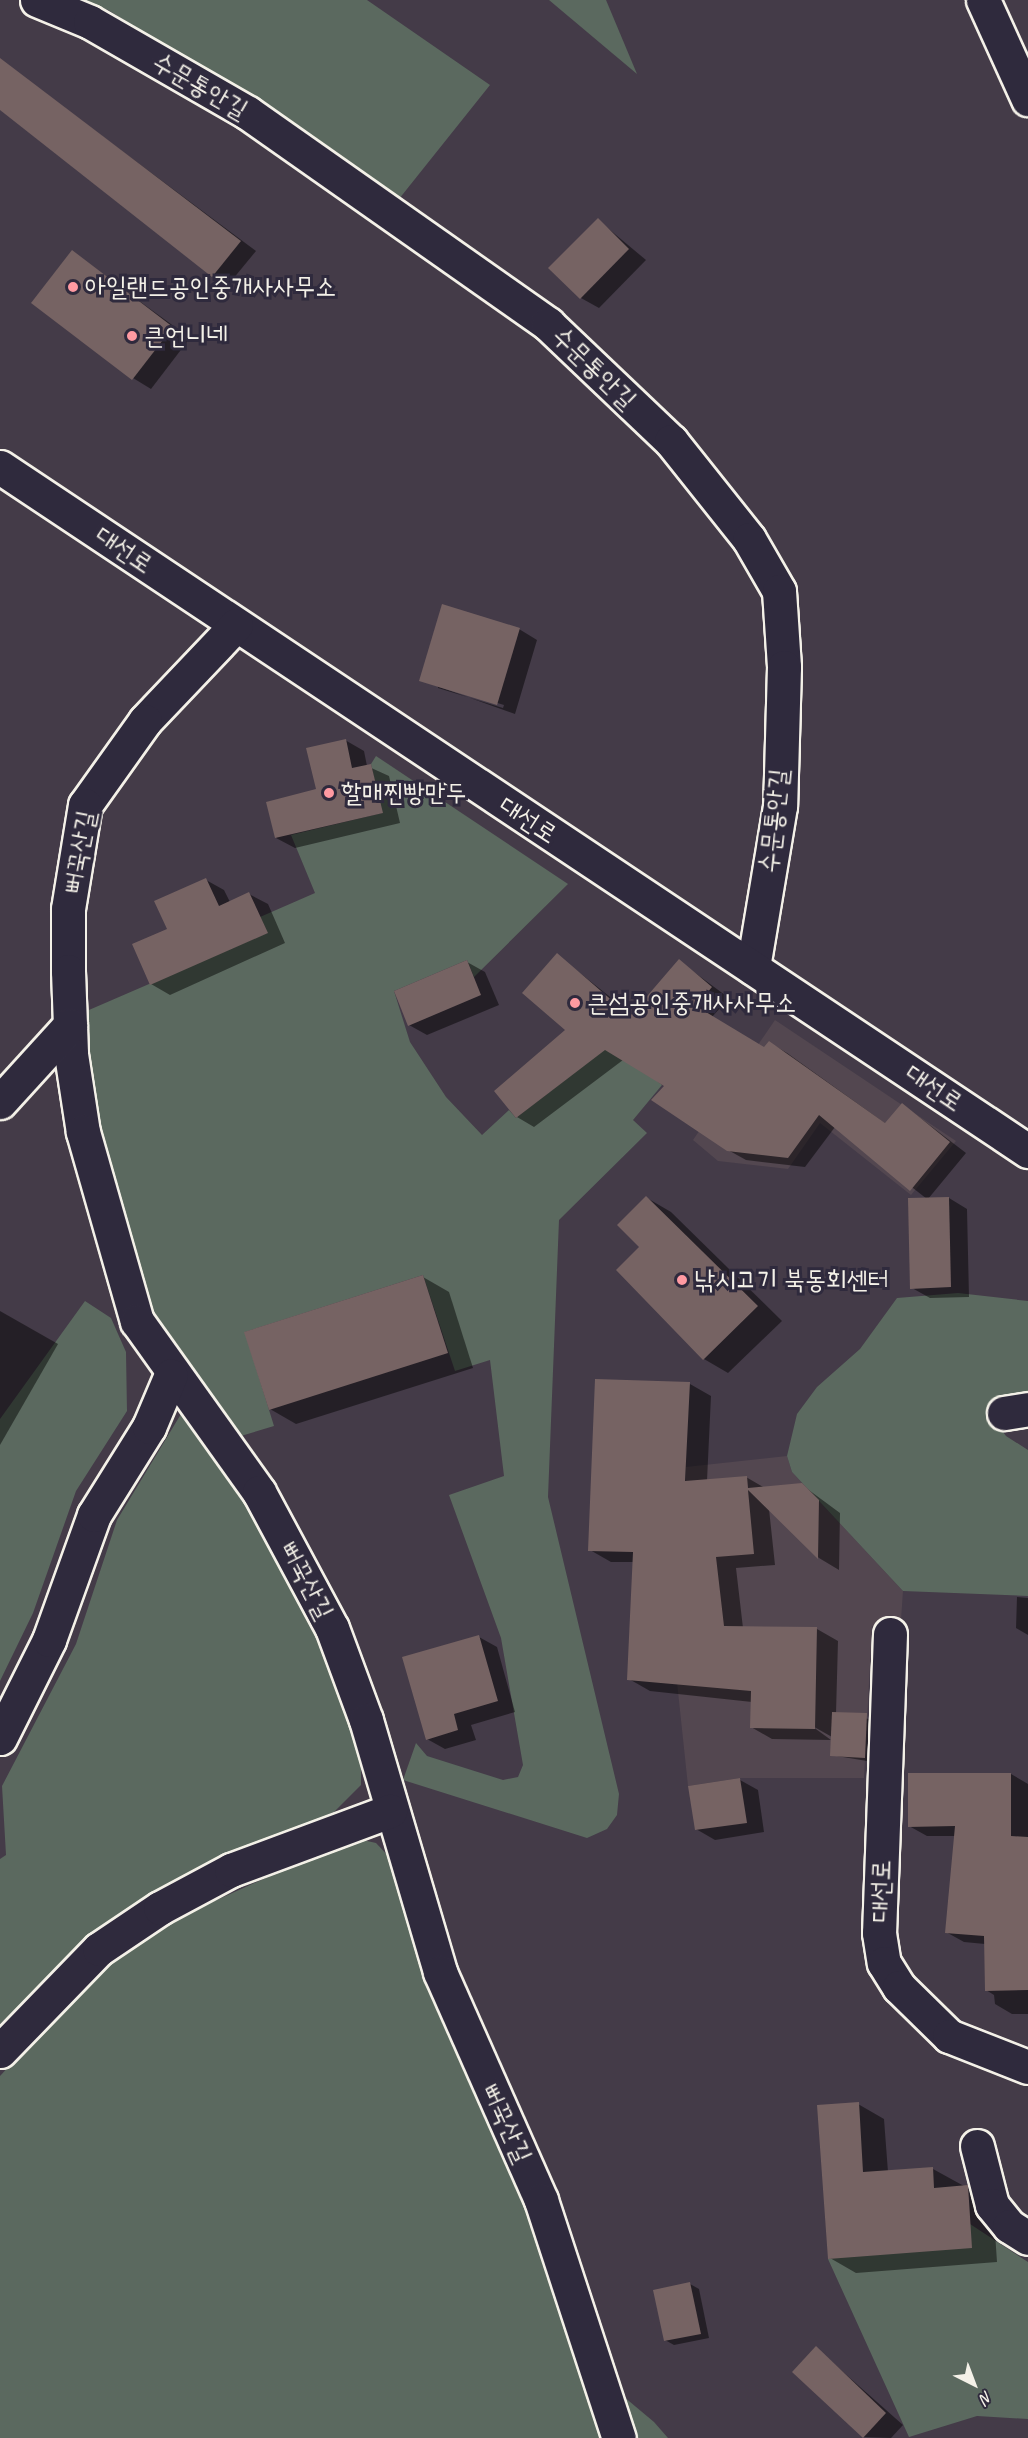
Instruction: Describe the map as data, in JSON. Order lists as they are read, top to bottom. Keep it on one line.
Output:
{"streets":{"street":["수문통안길","대선로","뻐꾹산길"]},"crossings":[["수문통안길","대선로"],["대선로","뻐꾹산길"]],"places":["아일랜드공인중개사사무소","큰언니네","할매찐빵만두","큰섬공인중개사사무소","낚시고기 북동회센터"],"north":"bottom right"}
